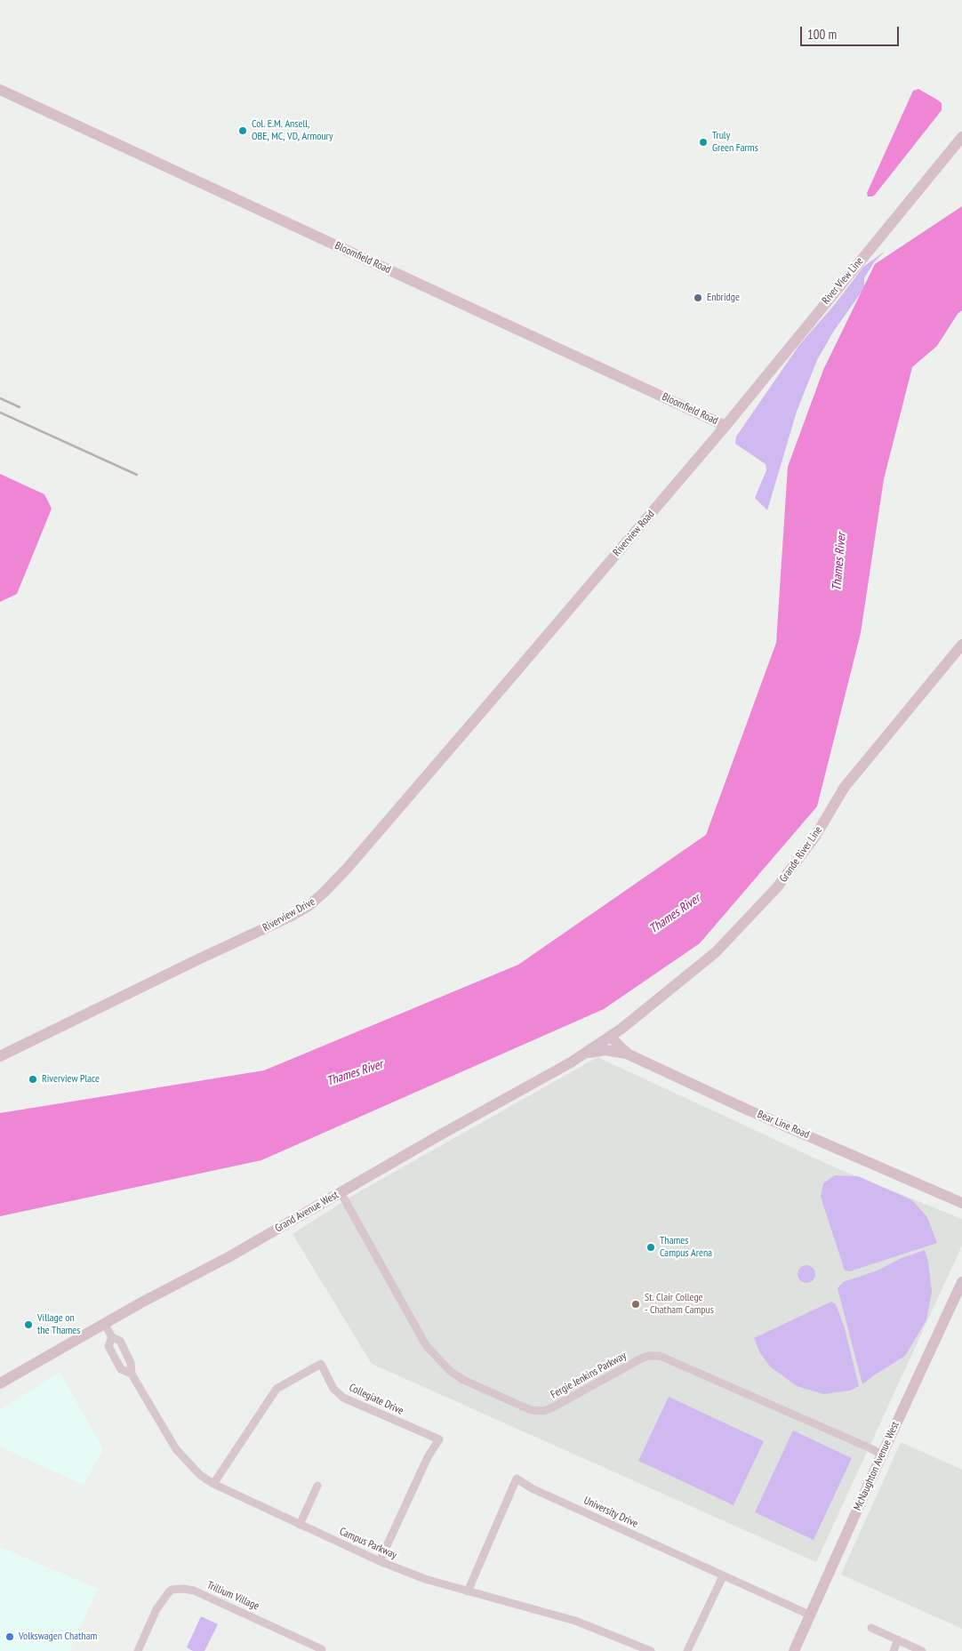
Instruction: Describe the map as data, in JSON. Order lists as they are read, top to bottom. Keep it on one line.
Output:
{"streets":{"main road":["Bloomfield Road","River View Line","Riverview Road","Grande River Line","Riverview Drive","Bear Line Road","Grand Avenue West","McNaughton Avenue West"],"street":["Fergie Jenkins Parkway","Collegiate Drive","University Drive","Campus Parkway","Trillium Village"]},"crossings":[["Bloomfield Road","River View Line"],["Bloomfield Road","Riverview Road"],["River View Line","Riverview Road"],["Riverview Road","Riverview Drive"],["Grande River Line","Bear Line Road"],["Grande River Line","Grand Avenue West"],["Bear Line Road","Grand Avenue West"],["Grand Avenue West","Fergie Jenkins Parkway"],["Grand Avenue West","Campus Parkway"],["Fergie Jenkins Parkway","McNaughton Avenue West"],["Collegiate Drive","Campus Parkway"],["McNaughton Avenue West","University Drive"],["University Drive","Campus Parkway"]],"water":["Thames River"],"places":["Col. E.M. Ansell, OBE, MC, VD, Armoury","Truly Green Farms","Enbridge","Riverview Place","Thames Campus Arena","St. Clair College - Chatham Campus","Village on the Thames","Volkswagen Chatham"],"scale_bar":"100 m"}
